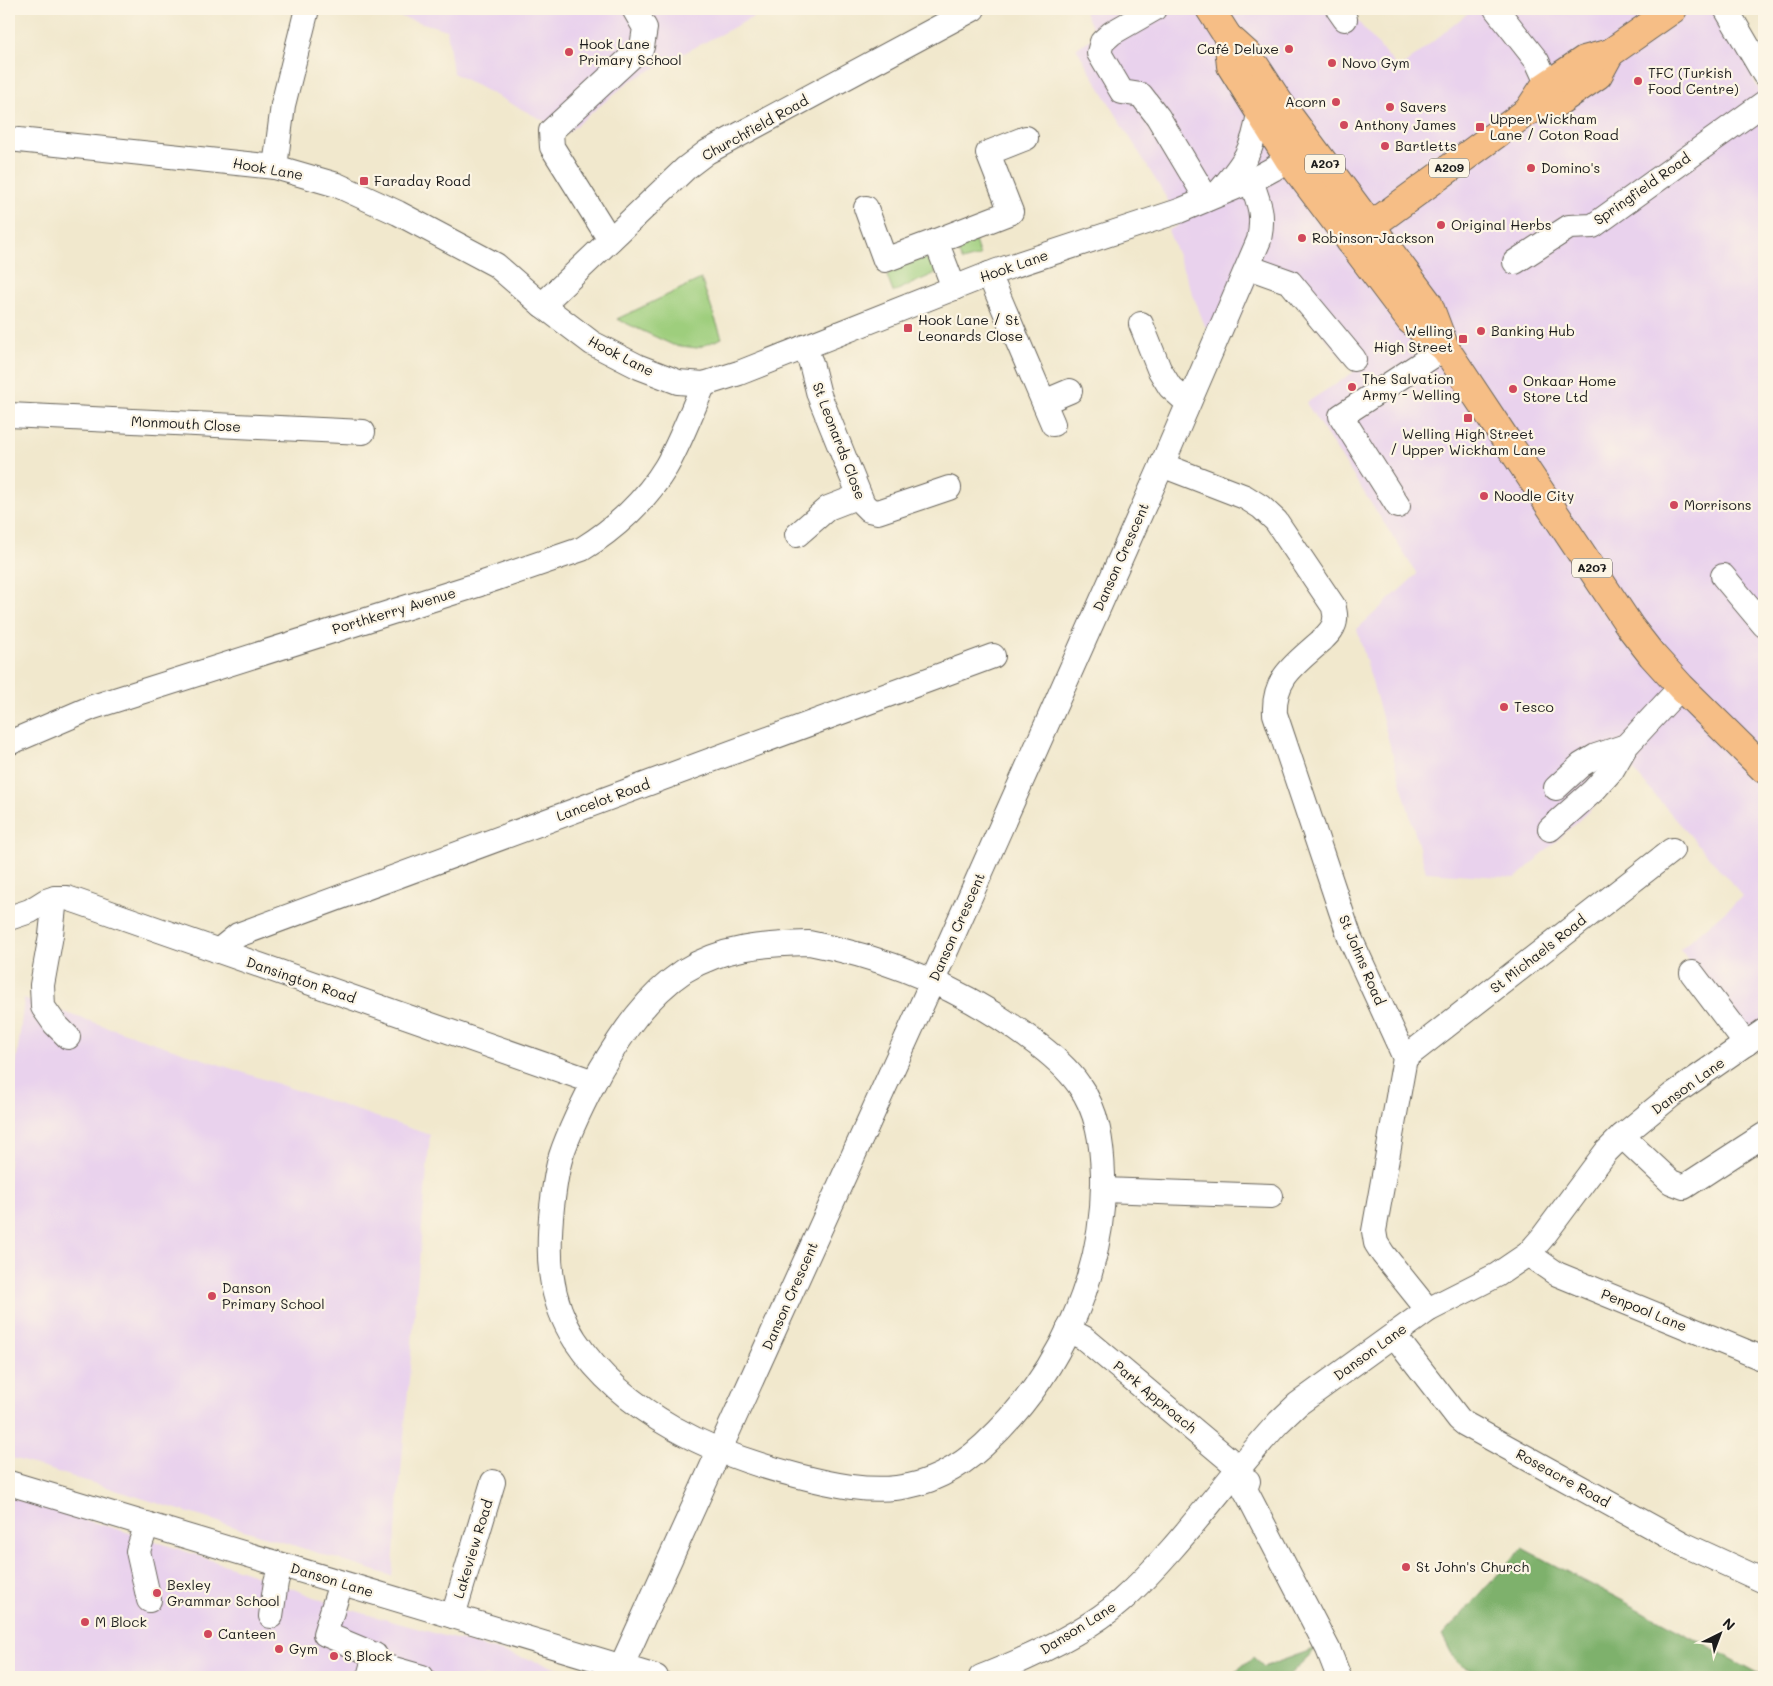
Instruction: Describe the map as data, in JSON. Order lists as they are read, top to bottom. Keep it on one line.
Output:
{"streets":{"main road":["A207","A209"],"street":["Churchfield Road","Hook Lane","Springfield Road","Monmouth Close","St Leonards Close","Danson Crescent","Porthkerry Avenue","Lancelot Road","St Michaels Road","St Johns Road","Dansington Road","Danson Lane","Penpool Lane","Park Approach","Roseacre Road","Lakeview Road"]},"crossings":[["Churchfield Road","Hook Lane"],["A207","A209"],["A207","Hook Lane"],["Hook Lane","St Leonards Close"],["Hook Lane","Danson Crescent"],["Hook Lane","Porthkerry Avenue"],["Danson Crescent","St Johns Road"],["Danson Crescent","Danson Lane"],["Lancelot Road","Dansington Road"],["St Michaels Road","St Johns Road"],["Danson Lane","Penpool Lane"],["Danson Lane","Park Approach"],["Danson Lane","Roseacre Road"],["Danson Lane","Lakeview Road"]],"places":{"other":["Café Deluxe","Hook Lane Primary School","Novo Gym","TFC (Turkish Food Centre)","Acorn","Savers","Anthony James","Bartletts","Domino's","Original Herbs","Robinson-Jackson","Banking Hub","The Salvation Army - Welling","Onkaar Home Store Ltd","Noodle City","Morrisons","Tesco","Danson Primary School","St John's Church","Bexley Grammar School","M Block","Canteen","Gym","S Block"],"transit":["Upper Wickham Lane / Coton Road","Faraday Road","Hook Lane / St Leonards Close","Welling High Street","Welling High Street / Upper Wickham Lane"]},"north":"top right"}
